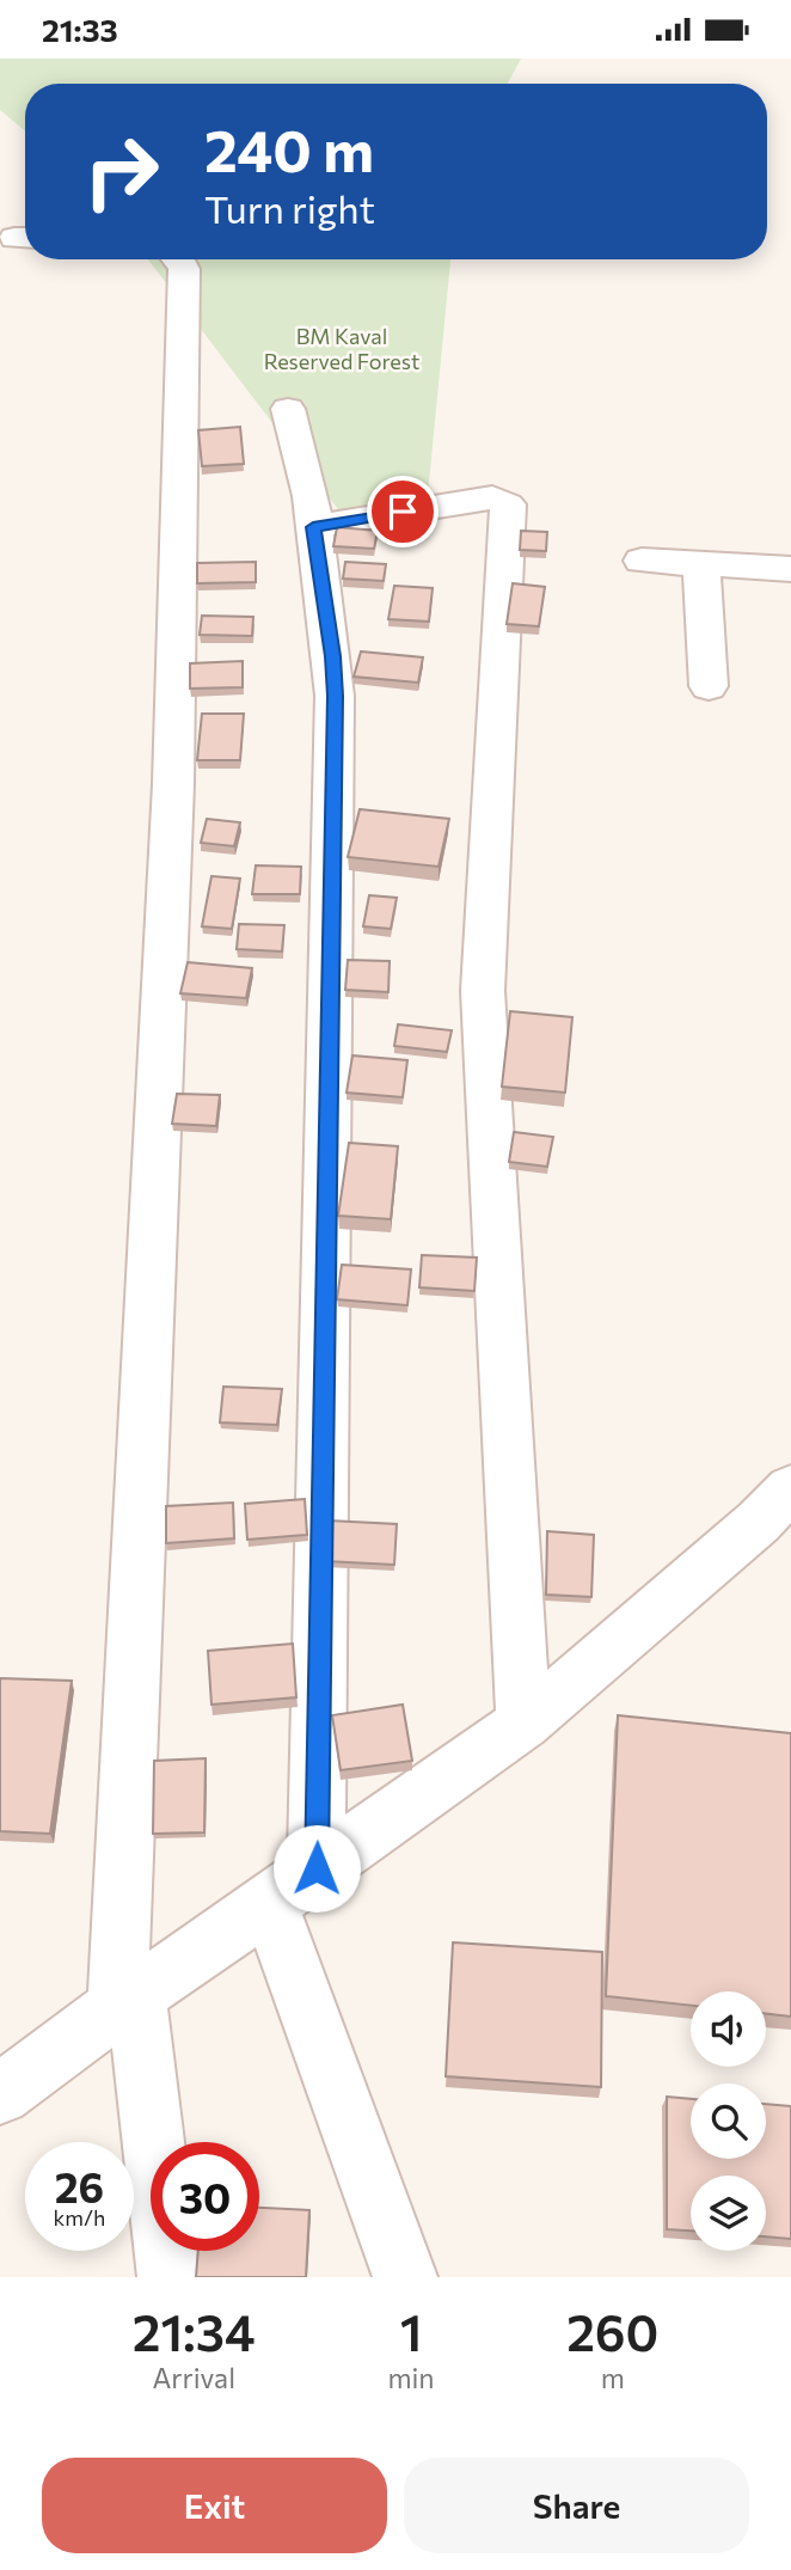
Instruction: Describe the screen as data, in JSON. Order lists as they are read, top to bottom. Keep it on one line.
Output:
{"parks":["BM Kaval Reserved Forest"],"page":{"status":"21:33","turn":["240 m","Turn right"],"speed":"26 km/h","limit":"30","eta":["21:34","Arrival","1","min","260","m"],"buttons":["Exit","Share"]}}
